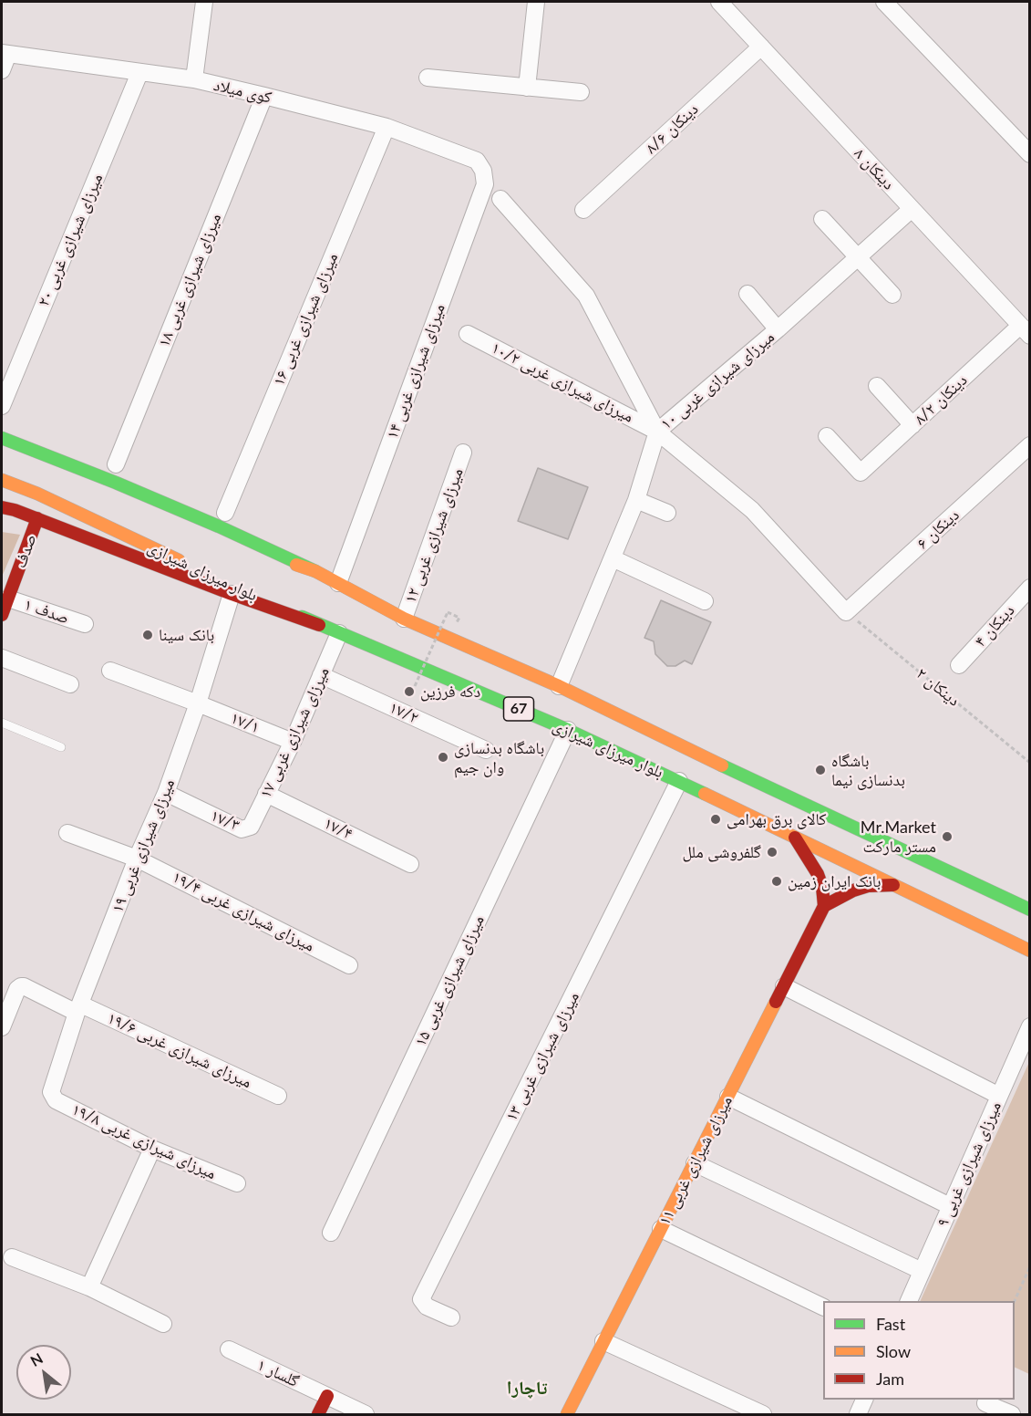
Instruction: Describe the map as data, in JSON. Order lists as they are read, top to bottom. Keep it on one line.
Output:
{"streets":{"main road":["صدف","بلوار میرزای شیرازی","67","میرزای شیرازی غربی ۱۱"],"street":["کوی میلاد","۸/۶ دینکان","۸ دینکان","۲۰ میرزای شیرازی غربی","۱۸ میرزای شیرازی غربی","۱۶ میرزای شیرازی غربی","۱۴ میرزای شیرازی غربی","۱۰ میرزای شیرازی غربی","۱۰/۲ میرزای شیرازی غربی","دینکان ۸/۲","دینکان ۶","۱۲ میرزای شیرازی غربی","۱ صدف","دینکان ۴","۱۷/۲","۱۷/۱","۱۷ میرزای شیرازی غربی","۱۷/۳","۱۷/۴","۱۹ میرزای شیرازی غربی","۱۹/۴ میرزای شیرازی غربی","۱۵ میرزای شیرازی غربی","۱۹/۶ میرزای شیرازی غربی","۱۳ میرزای شیرازی غربی","۱۹/۸ میرزای شیرازی غربی","میرزای شیرازی غربی ۹","گلسار ۱"],"path":["دینکان ۲"]},"crossings":[["کوی میلاد","۲۰ میرزای شیرازی غربی"],["کوی میلاد","۱۸ میرزای شیرازی غربی"],["کوی میلاد","۱۶ میرزای شیرازی غربی"],["کوی میلاد","۱۴ میرزای شیرازی غربی"],["۸/۶ دینکان","۸ دینکان"],["۸ دینکان","۱۰ میرزای شیرازی غربی"],["۸ دینکان","دینکان ۸/۲"],["۱۴ میرزای شیرازی غربی","بلوار میرزای شیرازی"],["۱۰ میرزای شیرازی غربی","۱۰/۲ میرزای شیرازی غربی"],["۱۰ میرزای شیرازی غربی","بلوار میرزای شیرازی"],["دینکان ۶","دینکان ۲"],["۱۲ میرزای شیرازی غربی","بلوار میرزای شیرازی"],["صدف","۱ صدف"],["بلوار میرزای شیرازی","۱۷ میرزای شیرازی غربی"],["بلوار میرزای شیرازی","۱۵ میرزای شیرازی غربی"],["بلوار میرزای شیرازی","۱۳ میرزای شیرازی غربی"],["۱۷/۲","۱۷ میرزای شیرازی غربی"],["۱۷/۱","۱۷ میرزای شیرازی غربی"],["۱۷/۱","۱۹ میرزای شیرازی غربی"],["۱۷ میرزای شیرازی غربی","۱۷/۳"],["۱۷ میرزای شیرازی غربی","۱۷/۴"],["۱۷/۳","۱۹ میرزای شیرازی غربی"],["۱۹ میرزای شیرازی غربی","۱۹/۴ میرزای شیرازی غربی"],["۱۹ میرزای شیرازی غربی","۱۹/۶ میرزای شیرازی غربی"],["۱۹ میرزای شیرازی غربی","۱۹/۸ میرزای شیرازی غربی"]],"districts":["تاچارا"],"places":["بانک سینا","دکه فرزین","باشگاه بدنسازی وان جیم","باشگاه بدنسازی نیما","کالای برق بهرامی","Mr.Market مستر مارکت","گلفروشی ملل","بانک ایران زمین"],"legend":["Fast","Slow","Jam"],"north":"top left"}
